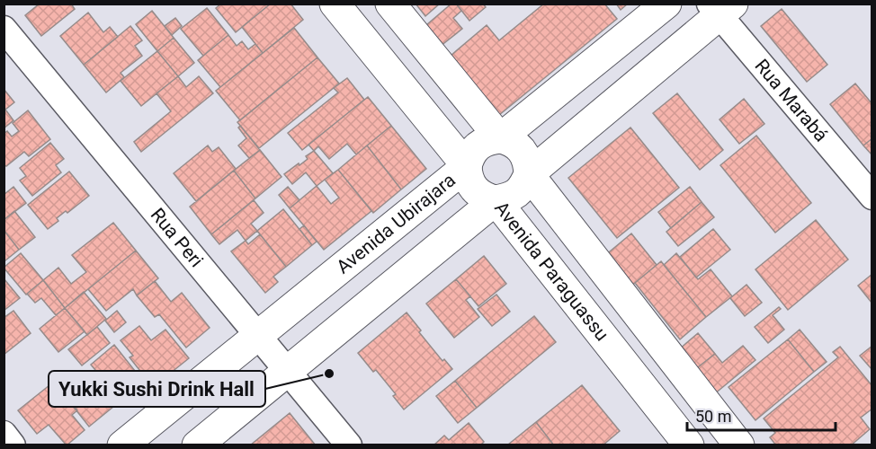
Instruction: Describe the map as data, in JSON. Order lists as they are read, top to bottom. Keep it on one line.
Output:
{"streets":{"main road":["Avenida Ubirajara","Avenida Paraguassu"],"street":["Rua Marabá","Rua Peri"]},"crossings":[["Avenida Ubirajara","Rua Peri"],["Avenida Ubirajara","Avenida Paraguassu"]],"places":["Yukki Sushi Drink Hall"],"scale_bar":"50 m"}
